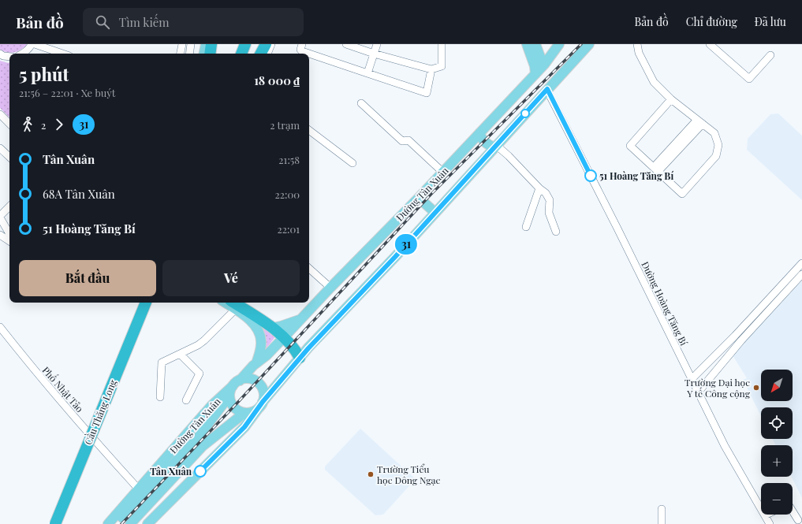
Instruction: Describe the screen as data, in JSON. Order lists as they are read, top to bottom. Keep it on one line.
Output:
{"streets":{"highway":["Cầu Thăng Long"],"main road":["Đường Tân Xuân"],"street":["Đường Hoàng Tăng Bí","Phố Nhật Tảo"]},"crossings":[["Đường Tân Xuân","Phố Nhật Tảo"]],"places":["51 Hoàng Tăng Bí","Trường Đại học Y tế Công cộng","Tân Xuân","Trường Tiểu học Đông Ngạc"],"lines":["bus line 31"],"north":"bottom left","page":{"header":"Bản đồ","search":"Tìm kiếm","nav":["Bản đồ","Chỉ đường","Đã lưu"],"on_map":"31","heading":["5 phút","21:56 – 22:01 · Xe buýt","18 000 ₫"],"legs":["2","31","2 trạm"],"list":[{"name":"Tân Xuân","value":"21:58"},{"name":"68A Tân Xuân","value":"22:00"},{"name":"51 Hoàng Tăng Bí","value":"22:01"}],"buttons":["Bắt đầu","Vé"],"map_buttons":["+","−"]}}
